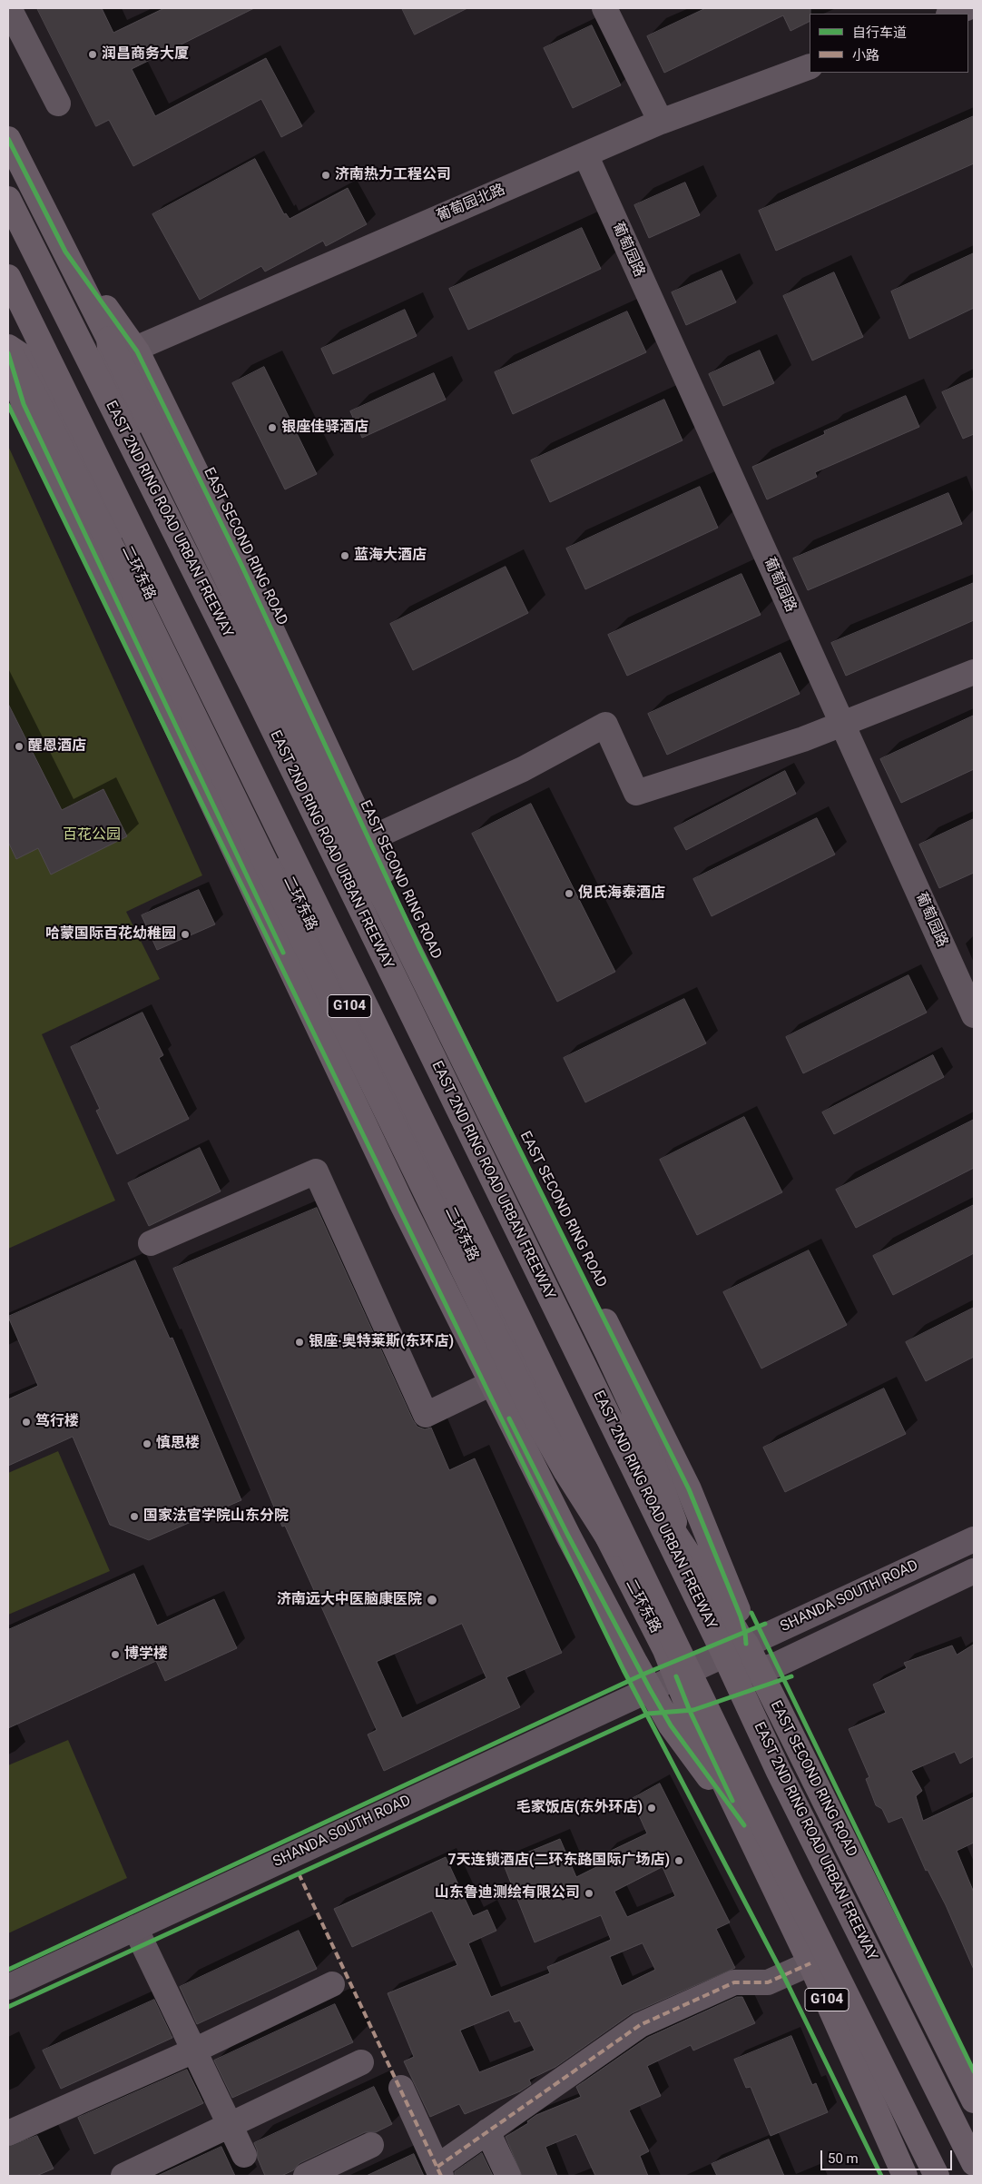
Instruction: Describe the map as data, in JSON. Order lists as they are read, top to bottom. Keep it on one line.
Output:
{"streets":{"highway":["EAST 2ND RING ROAD URBAN FREEWAY","EAST SECOND RING ROAD","二环东路","G104"],"main road":["SHANDA SOUTH ROAD"],"street":["葡萄园北路","葡萄园路"]},"crossings":[["葡萄园北路","葡萄园路"],["葡萄园北路","EAST SECOND RING ROAD"],["EAST SECOND RING ROAD","SHANDA SOUTH ROAD"],["二环东路","G104"],["二环东路","SHANDA SOUTH ROAD"],["G104","SHANDA SOUTH ROAD"]],"parks":["百花公园"],"places":["润昌商务大厦","济南热力工程公司","银座佳驿酒店","蓝海大酒店","醒恩酒店","倪氏海泰酒店","哈蒙国际百花幼稚园","银座·奥特莱斯(东环店)","笃行楼","慎思楼","国家法官学院山东分院","济南远大中医脑康医院","博学楼","毛家饭店(东外环店)","7天连锁酒店(二环东路国际广场店)","山东鲁迪测绘有限公司"],"legend":["自行车道","小路"],"scale_bar":"50 m"}
